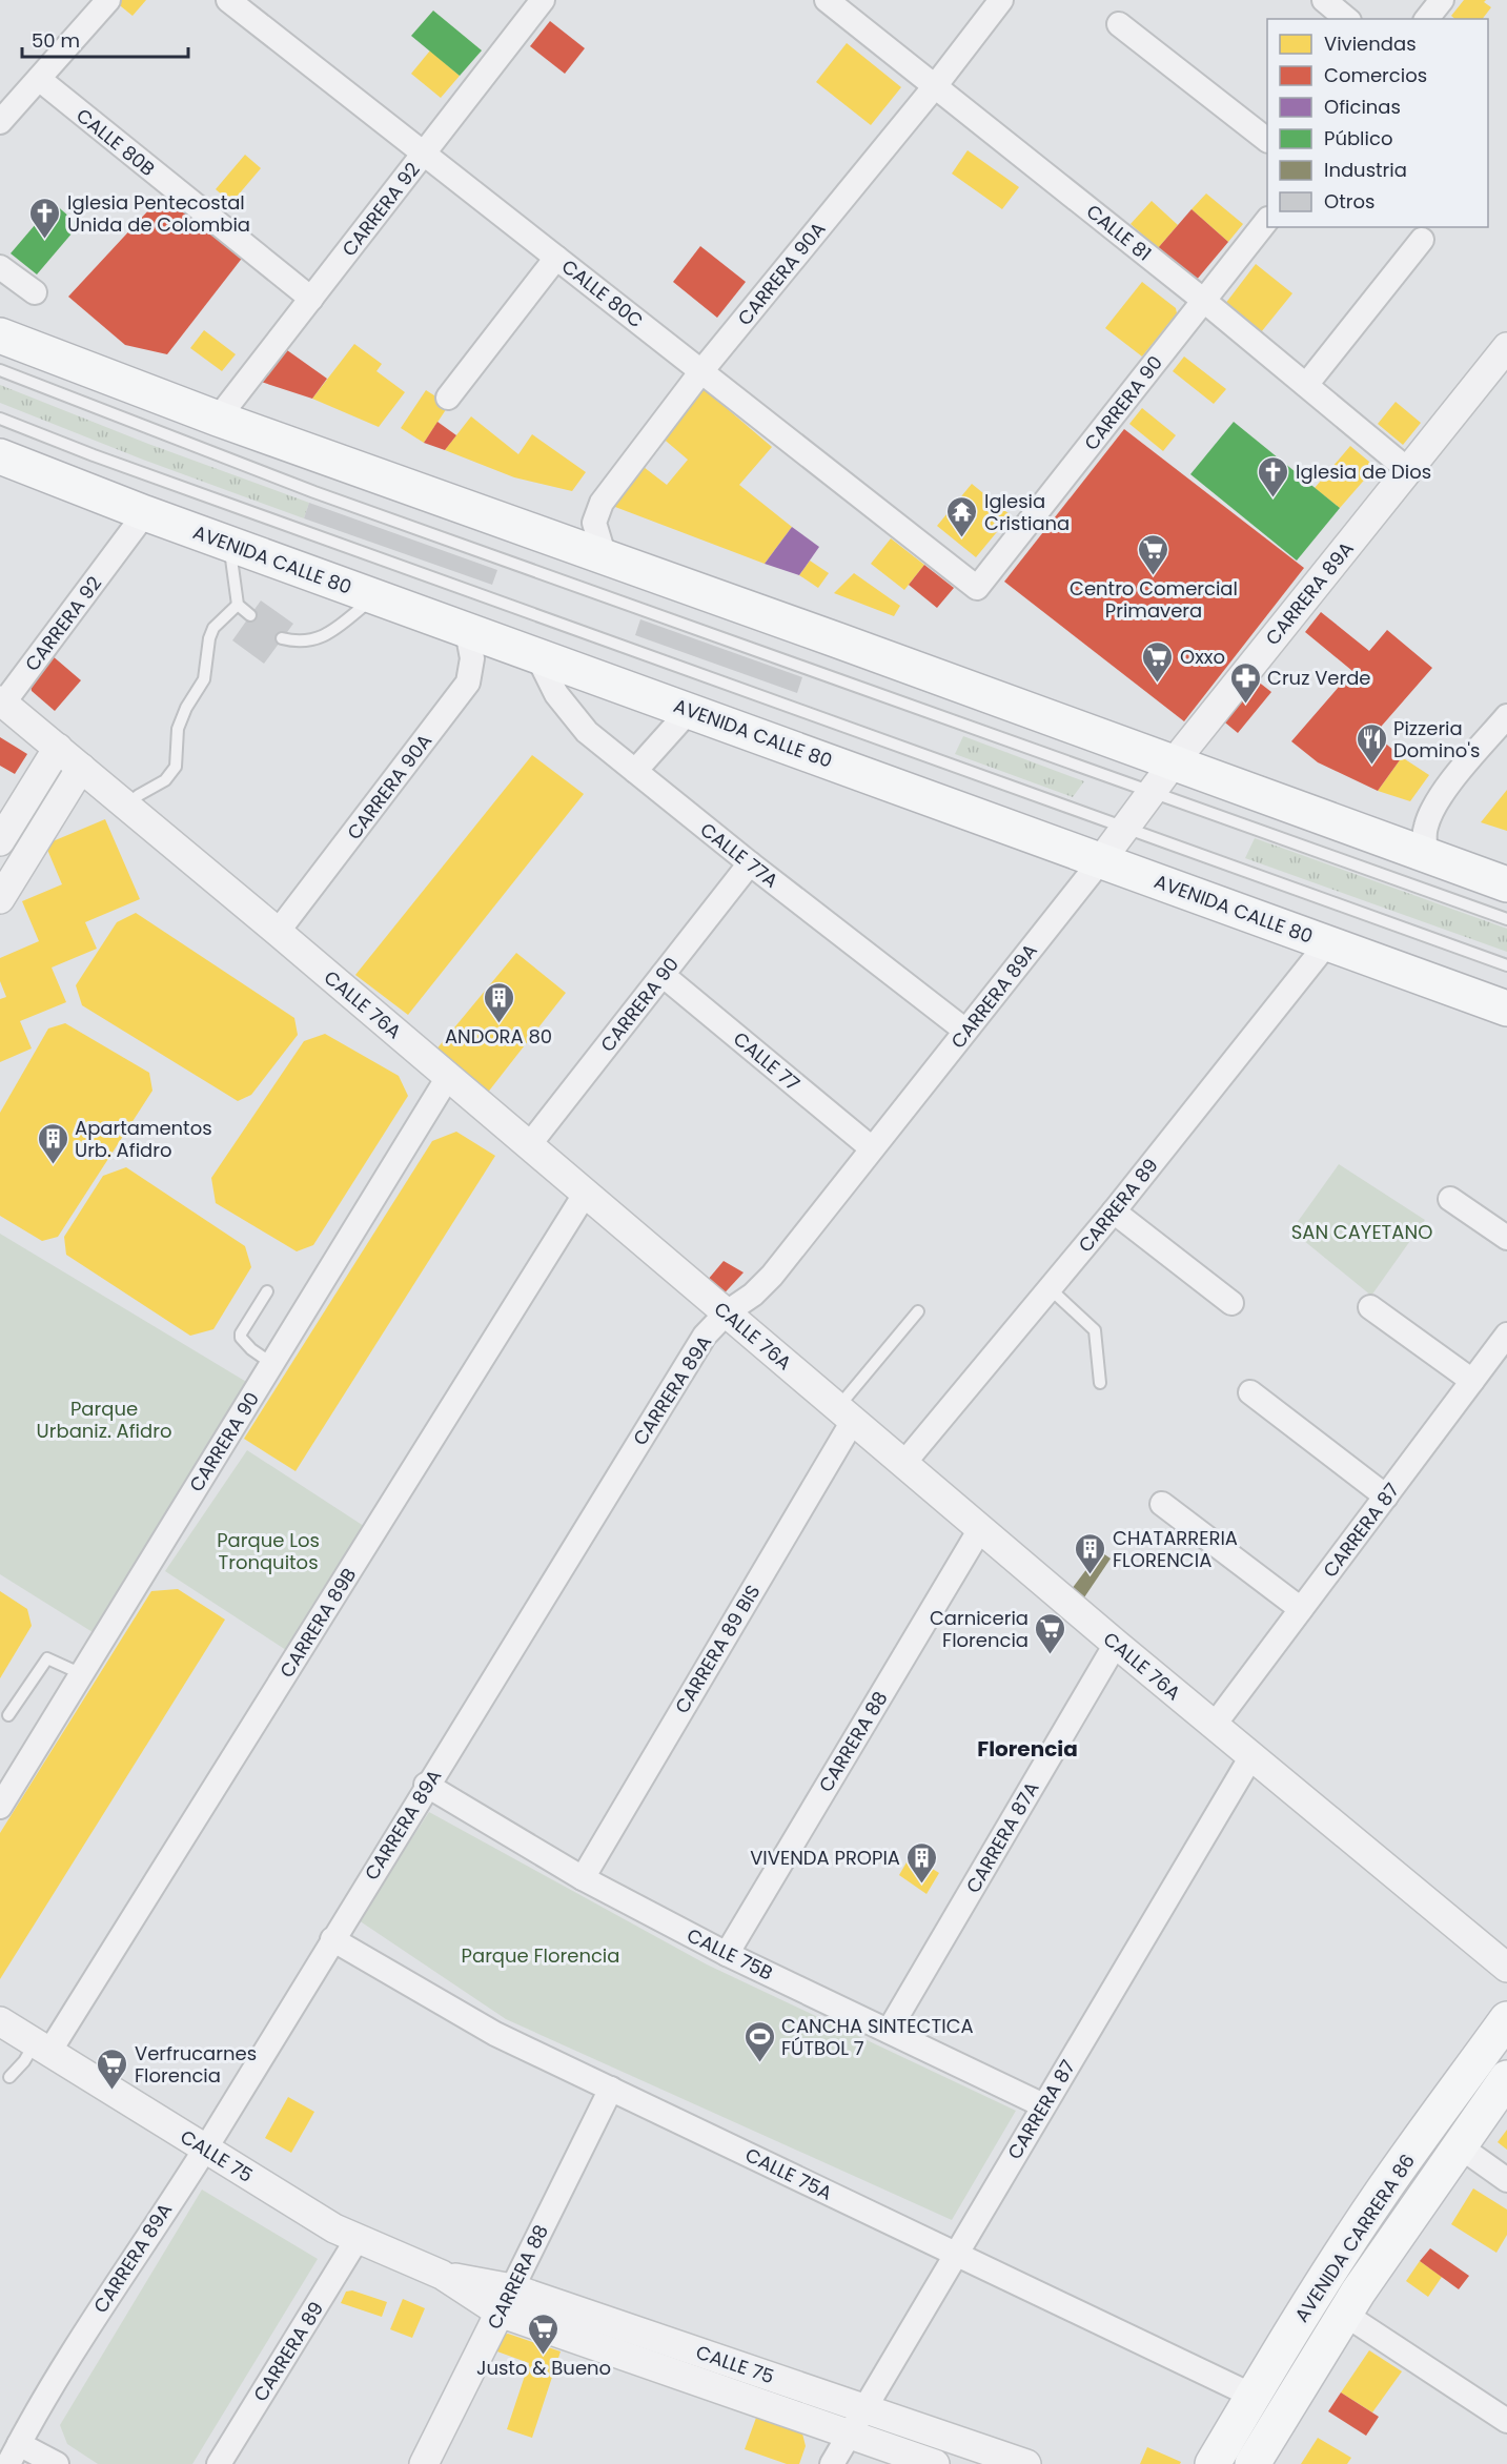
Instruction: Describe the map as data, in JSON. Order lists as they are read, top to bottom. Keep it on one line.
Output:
{"streets":{"main road":["AVENIDA CALLE 80","AVENIDA CARRERA 86"],"street":["CALLE 80B","CARRERA 92","CALLE 81","CARRERA 90A","CALLE 80C","CARRERA 90","CARRERA 89A","CALLE 77A","CALLE 76A","CALLE 77","CARRERA 89","CARRERA 87","CARRERA 89B","CARRERA 89 BIS","CARRERA 88","CARRERA 87A","CALLE 75B","CALLE 75","CALLE 75A"]},"crossings":[["CALLE 80B","CARRERA 92"],["CARRERA 92","CALLE 80C"],["CARRERA 92","AVENIDA CALLE 80"],["CARRERA 92","CALLE 76A"],["CALLE 81","CARRERA 90A"],["CALLE 81","CARRERA 90"],["CALLE 81","CARRERA 89A"],["CARRERA 90A","CALLE 80C"],["CARRERA 90A","AVENIDA CALLE 80"],["CARRERA 90A","CALLE 76A"],["CALLE 80C","CARRERA 90"],["CARRERA 90","CALLE 77A"],["CARRERA 90","CALLE 76A"],["CARRERA 90","CALLE 77"],["AVENIDA CALLE 80","CARRERA 89A"],["AVENIDA CALLE 80","CALLE 77A"],["AVENIDA CALLE 80","CARRERA 89"],["CARRERA 89A","CALLE 77A"],["CARRERA 89A","CALLE 76A"],["CARRERA 89A","CALLE 77"],["CARRERA 89A","CALLE 75B"],["CARRERA 89A","CALLE 75"],["CARRERA 89A","CALLE 75A"],["CALLE 76A","CARRERA 89"],["CALLE 76A","CARRERA 87"],["CALLE 76A","CARRERA 89B"],["CALLE 76A","CARRERA 89 BIS"],["CALLE 76A","CARRERA 88"],["CALLE 76A","CARRERA 87A"],["CARRERA 89","CALLE 75"],["CARRERA 87","CALLE 75B"],["CARRERA 87","CALLE 75"],["CARRERA 87","CALLE 75A"],["CARRERA 89B","CALLE 75"],["CARRERA 89 BIS","CALLE 75B"],["CARRERA 88","CALLE 75B"],["CARRERA 88","CALLE 75"],["CARRERA 88","CALLE 75A"],["CARRERA 87A","CALLE 75B"],["CALLE 75A","AVENIDA CARRERA 86"]],"districts":["Florencia"],"parks":["SAN CAYETANO","Parque Urbaniz. Afidro","Parque Los Tronquitos","Parque Florencia"],"places":{"church":["Iglesia Pentecostal Unida de Colombia","Iglesia de Dios"],"temple":["Iglesia Cristiana"],"supermarket":["Centro Comercial Primavera","Oxxo","Carniceria Florencia","Verfrucarnes Florencia","Justo & Bueno"],"pharmacy":["Cruz Verde"],"restaurant":["Pizzeria Domino's"],"building":["ANDORA 80","Apartamentos Urb. Afidro","CHATARRERIA FLORENCIA","VIVENDA PROPIA"],"sports":["CANCHA SINTECTICA FÚTBOL 7"]},"legend":["Viviendas","Comercios","Oficinas","Público","Industria","Otros"],"scale_bar":"50 m"}
